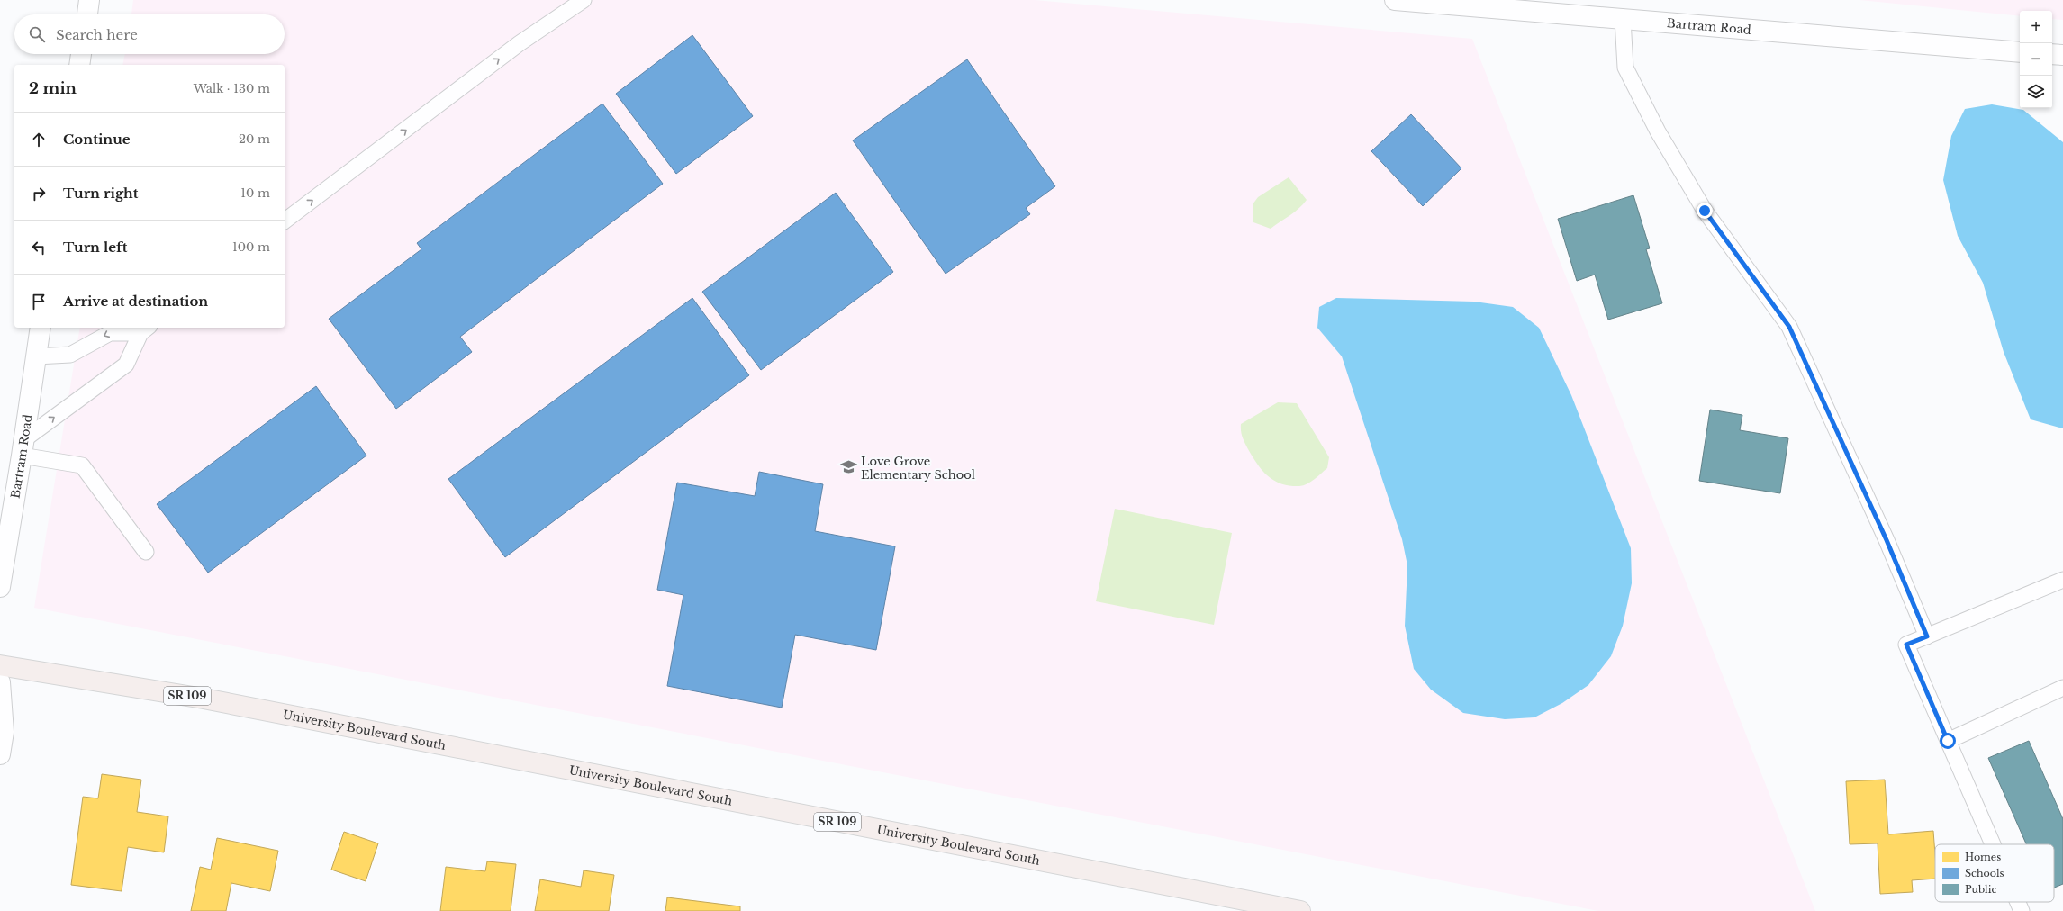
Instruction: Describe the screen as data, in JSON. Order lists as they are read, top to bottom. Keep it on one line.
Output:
{"streets":{"main road":["SR 109","University Boulevard South"],"street":["Bartram Road"]},"places":{"school or university":["Love Grove Elementary School"]},"legend":["Homes","Schools","Public"],"page":{"map_buttons":["+","−"],"search":"Search here","heading":["2 min","Walk · 130 m"],"list":[["Continue","20 m"],["Turn right","10 m"],["Turn left","100 m"],"Arrive at destination"]}}
